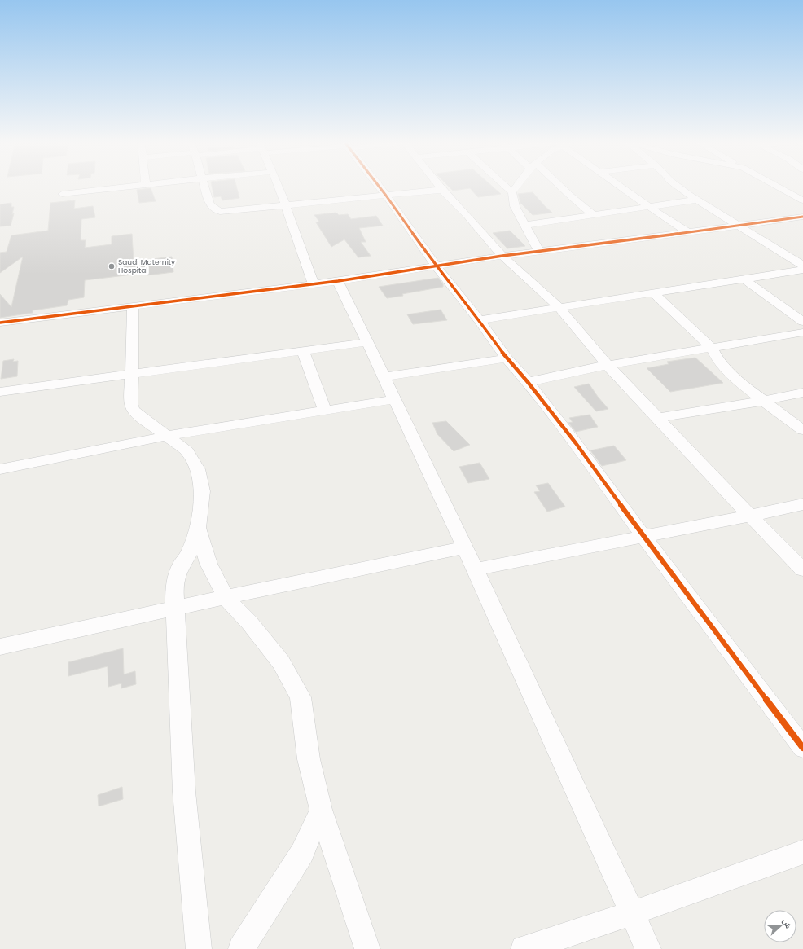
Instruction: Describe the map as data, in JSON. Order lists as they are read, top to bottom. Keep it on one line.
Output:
{"places":["Saudi Maternity Hospital"],"north":"right"}
